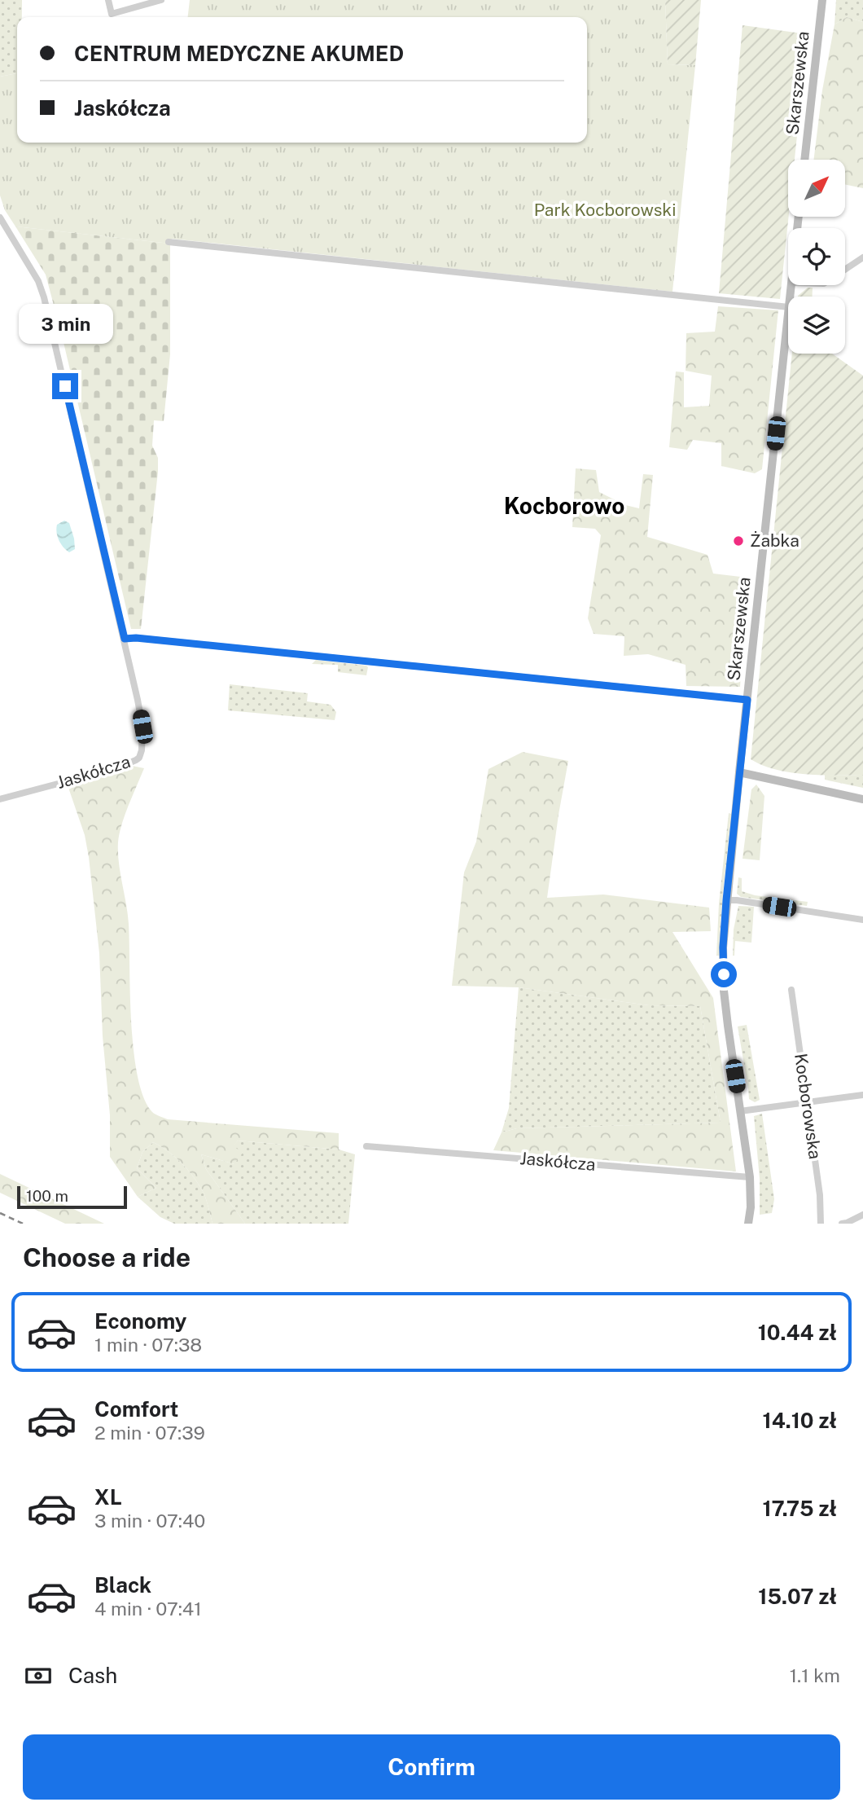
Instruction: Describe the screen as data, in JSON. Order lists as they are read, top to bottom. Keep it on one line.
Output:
{"streets":{"main road":["Skarszewska"],"street":["Jaskółcza","Kocborowska"]},"crossings":[["Skarszewska","Jaskółcza"]],"districts":["Kocborowo"],"parks":["Park Kocborowski"],"places":["Żabka"],"scale_bar":"100 m","north":"top right","page":{"banner":["CENTRUM MEDYCZNE AKUMED","Jaskółcza"],"bubble":"3 min","scale":"100 m","heading":"Choose a ride","list":[{"name":"Economy","note":"1 min · 07:38","value":"10.44 zł"},{"name":"Comfort","note":"2 min · 07:39","value":"14.10 zł"},{"name":"XL","note":"3 min · 07:40","value":"17.75 zł"},{"name":"Black","note":"4 min · 07:41","value":"15.07 zł"}],"pay":["Cash","1.1 km"],"buttons":"Confirm"}}
